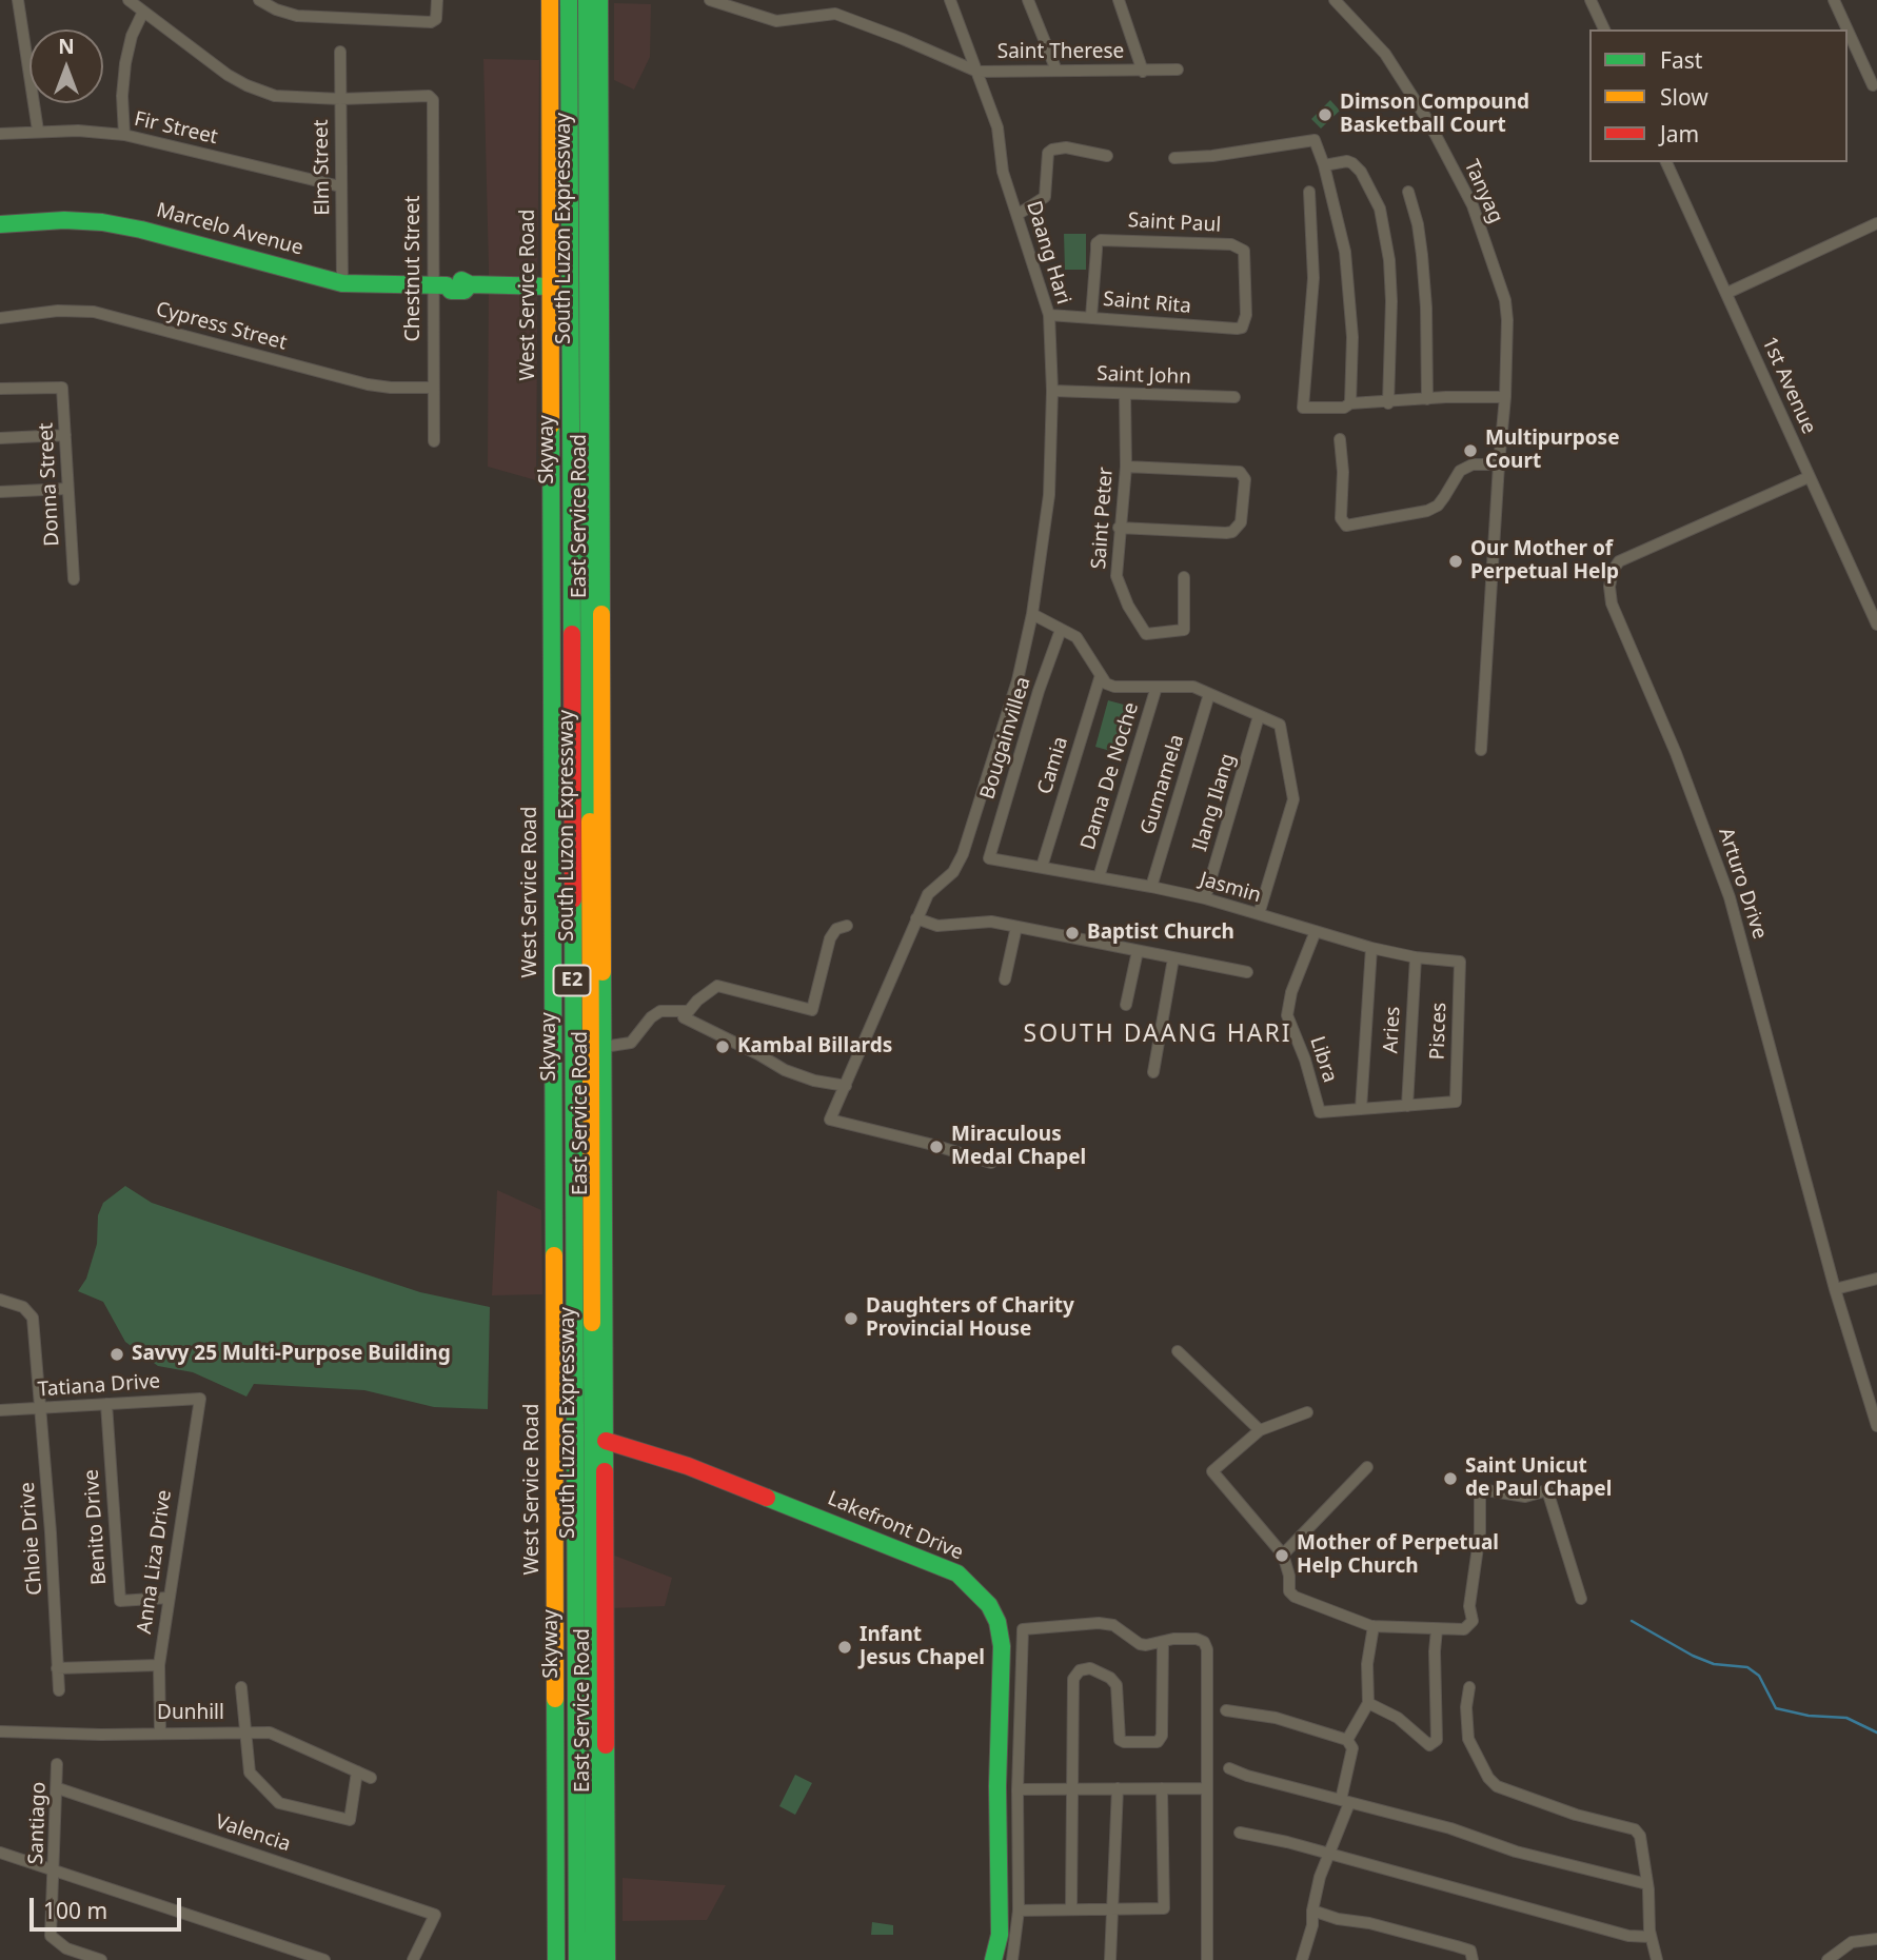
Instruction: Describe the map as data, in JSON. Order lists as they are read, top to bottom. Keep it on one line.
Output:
{"streets":{"main road":["South Luzon Expressway","Marcelo Avenue","West Service Road","Skyway","East Service Road","E2","Lakefront Drive"],"street":["Saint Therese","Fir Street","Elm Street","Tanyag","Saint Paul","Daang Hari","Chestnut Street","Saint Rita","Cypress Street","Saint John","1st Avenue","Donna Street","Saint Peter","Bougainvillea","Camia","Dama De Noche","Gumamela","Ilang Ilang","Arturo Drive","Jasmin","Aries","Pisces","Libra","Tatiana Drive","Benito Drive","Chloie Drive","Anna Liza Drive","Dunhill","Santiago","Valencia"]},"crossings":[["Saint Therese","Daang Hari"],["Fir Street","Elm Street"],["Elm Street","Marcelo Avenue"],["Elm Street","Chestnut Street"],["Saint Paul","Saint Rita"],["Marcelo Avenue","Chestnut Street"],["Marcelo Avenue","West Service Road"],["Daang Hari","Saint Rita"],["Daang Hari","Saint John"],["Chestnut Street","Cypress Street"],["Saint John","Saint Peter"],["1st Avenue","Arturo Drive"],["East Service Road","Lakefront Drive"],["Bougainvillea","Jasmin"],["Camia","Jasmin"],["Dama De Noche","Jasmin"],["Gumamela","Jasmin"],["Ilang Ilang","Jasmin"],["Jasmin","Aries"],["Jasmin","Pisces"],["Jasmin","Libra"],["Aries","Libra"],["Pisces","Libra"],["Tatiana Drive","Benito Drive"],["Tatiana Drive","Chloie Drive"],["Tatiana Drive","Anna Liza Drive"],["Benito Drive","Anna Liza Drive"],["Anna Liza Drive","Dunhill"],["Santiago","Valencia"]],"districts":["SOUTH DAANG HARI"],"places":["Dimson Compound Basketball Court","Multipurpose Court","Our Mother of Perpetual Help","Baptist Church","Kambal Billards","Miraculous Medal Chapel","Daughters of Charity Provincial House","Savvy 25 Multi-Purpose Building","Saint Unicut de Paul Chapel","Mother of Perpetual Help Church","Infant Jesus Chapel"],"legend":["Fast","Slow","Jam"],"scale_bar":"100 m","north":"top"}
